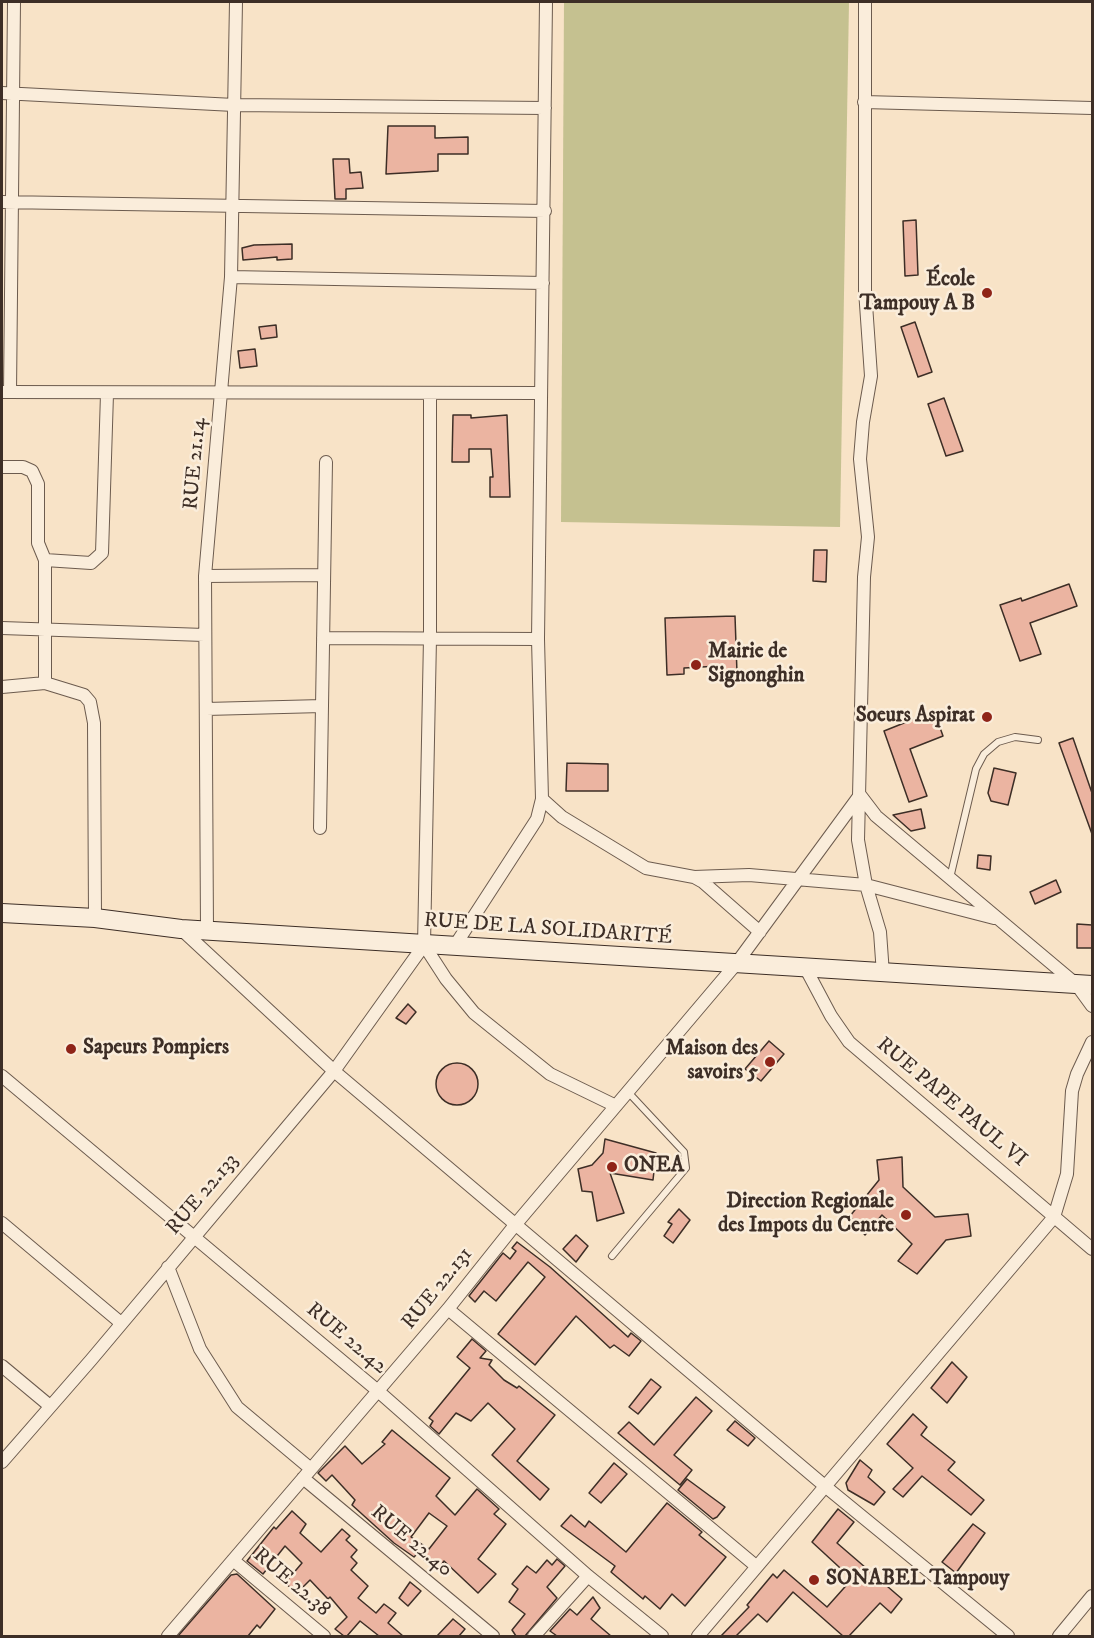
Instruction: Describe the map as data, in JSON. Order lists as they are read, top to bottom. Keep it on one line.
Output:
{"streets":{"street":["RUE 21.14","RUE DE LA SOLIDARITÉ","RUE PAPE PAUL VI","RUE 22.133","RUE 22.131","RUE 22.42","RUE 22.40","RUE 22.38"]},"crossings":[["RUE 21.14","RUE DE LA SOLIDARITÉ"],["RUE DE LA SOLIDARITÉ","RUE PAPE PAUL VI"],["RUE DE LA SOLIDARITÉ","RUE 22.133"],["RUE DE LA SOLIDARITÉ","RUE 22.131"],["RUE 22.133","RUE 22.42"],["RUE 22.133","RUE 22.40"],["RUE 22.131","RUE 22.42"],["RUE 22.131","RUE 22.40"],["RUE 22.131","RUE 22.38"]],"places":["École Tampouy A B","Mairie de Signonghin","Soeurs Aspirat","Sapeurs Pompiers","Maison des savoirs 5","ONEA","Direction Regionale des Impots du Centre","SONABEL Tampouy"]}
